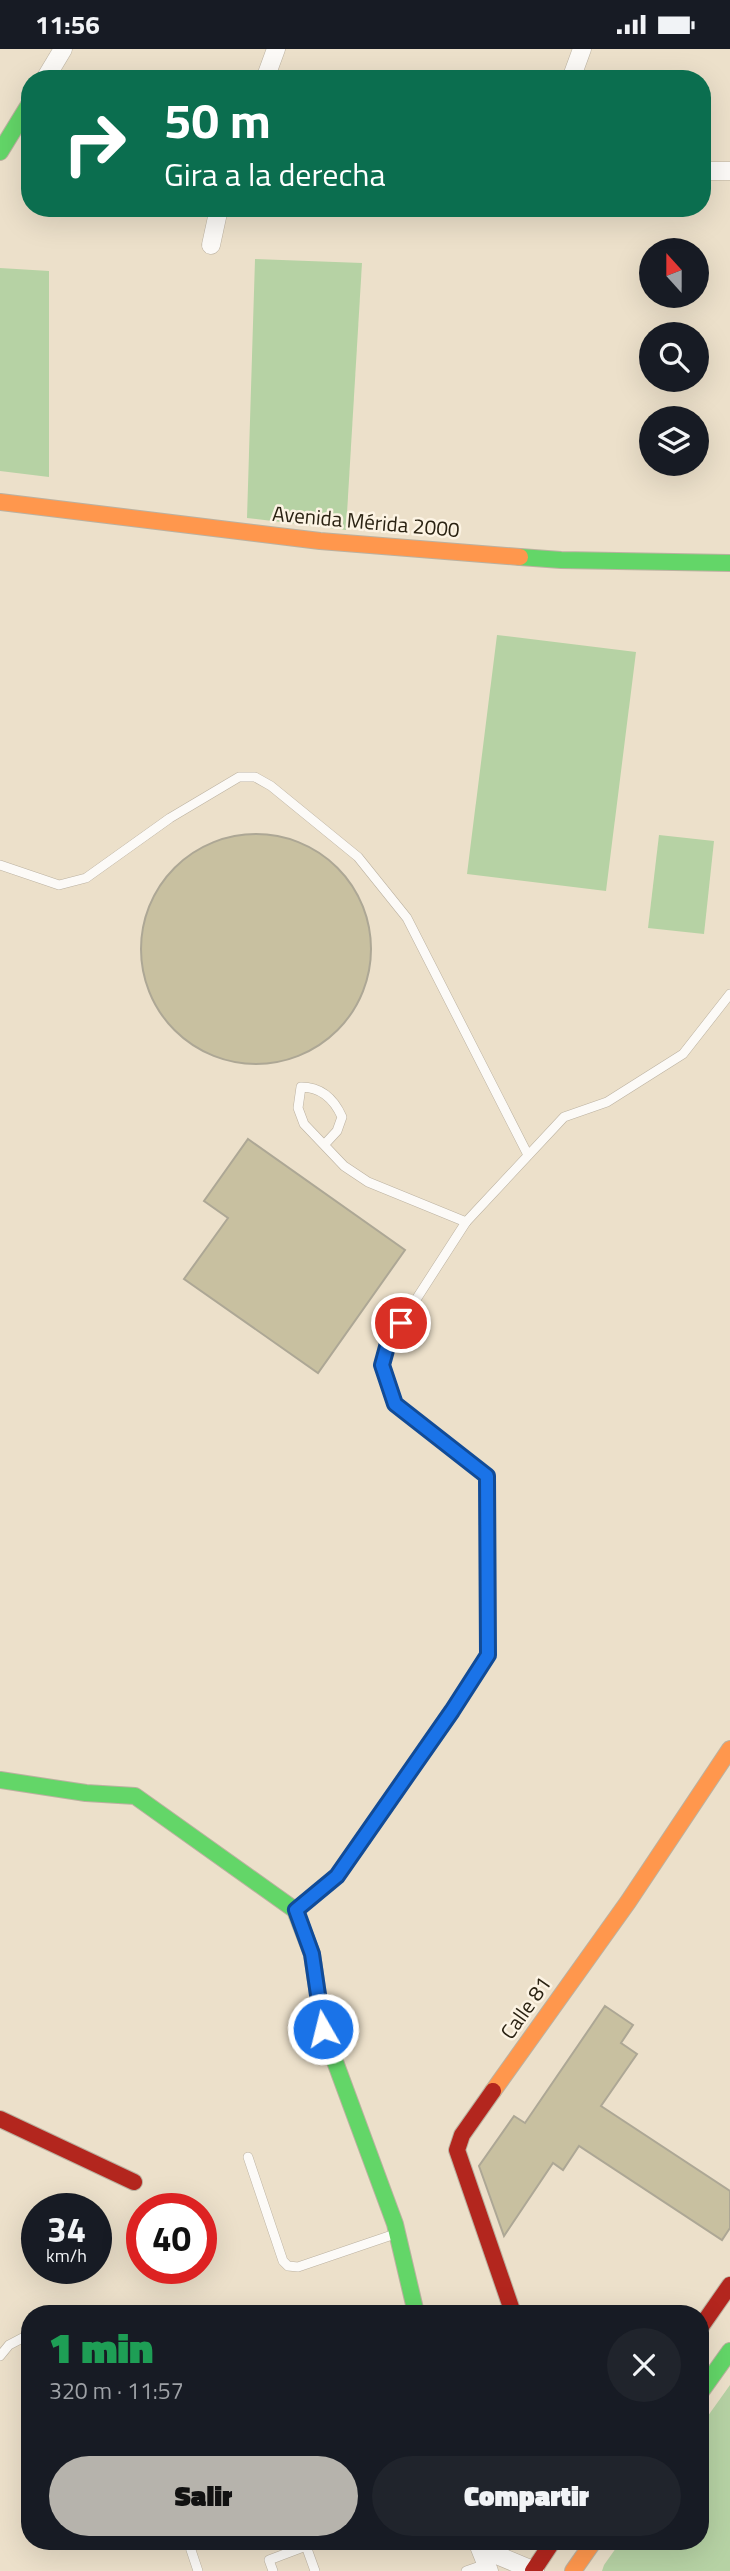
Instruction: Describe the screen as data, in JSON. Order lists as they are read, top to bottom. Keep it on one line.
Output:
{"streets":{"street":["Avenida Mérida 2000","Calle 81"]},"north":"top","page":{"status":"11:56","turn":["50 m","Gira a la derecha"],"speed":"34 km/h","limit":"40","heading":["1 min","320 m · 11:57"],"buttons":["Salir","Compartir"]}}
